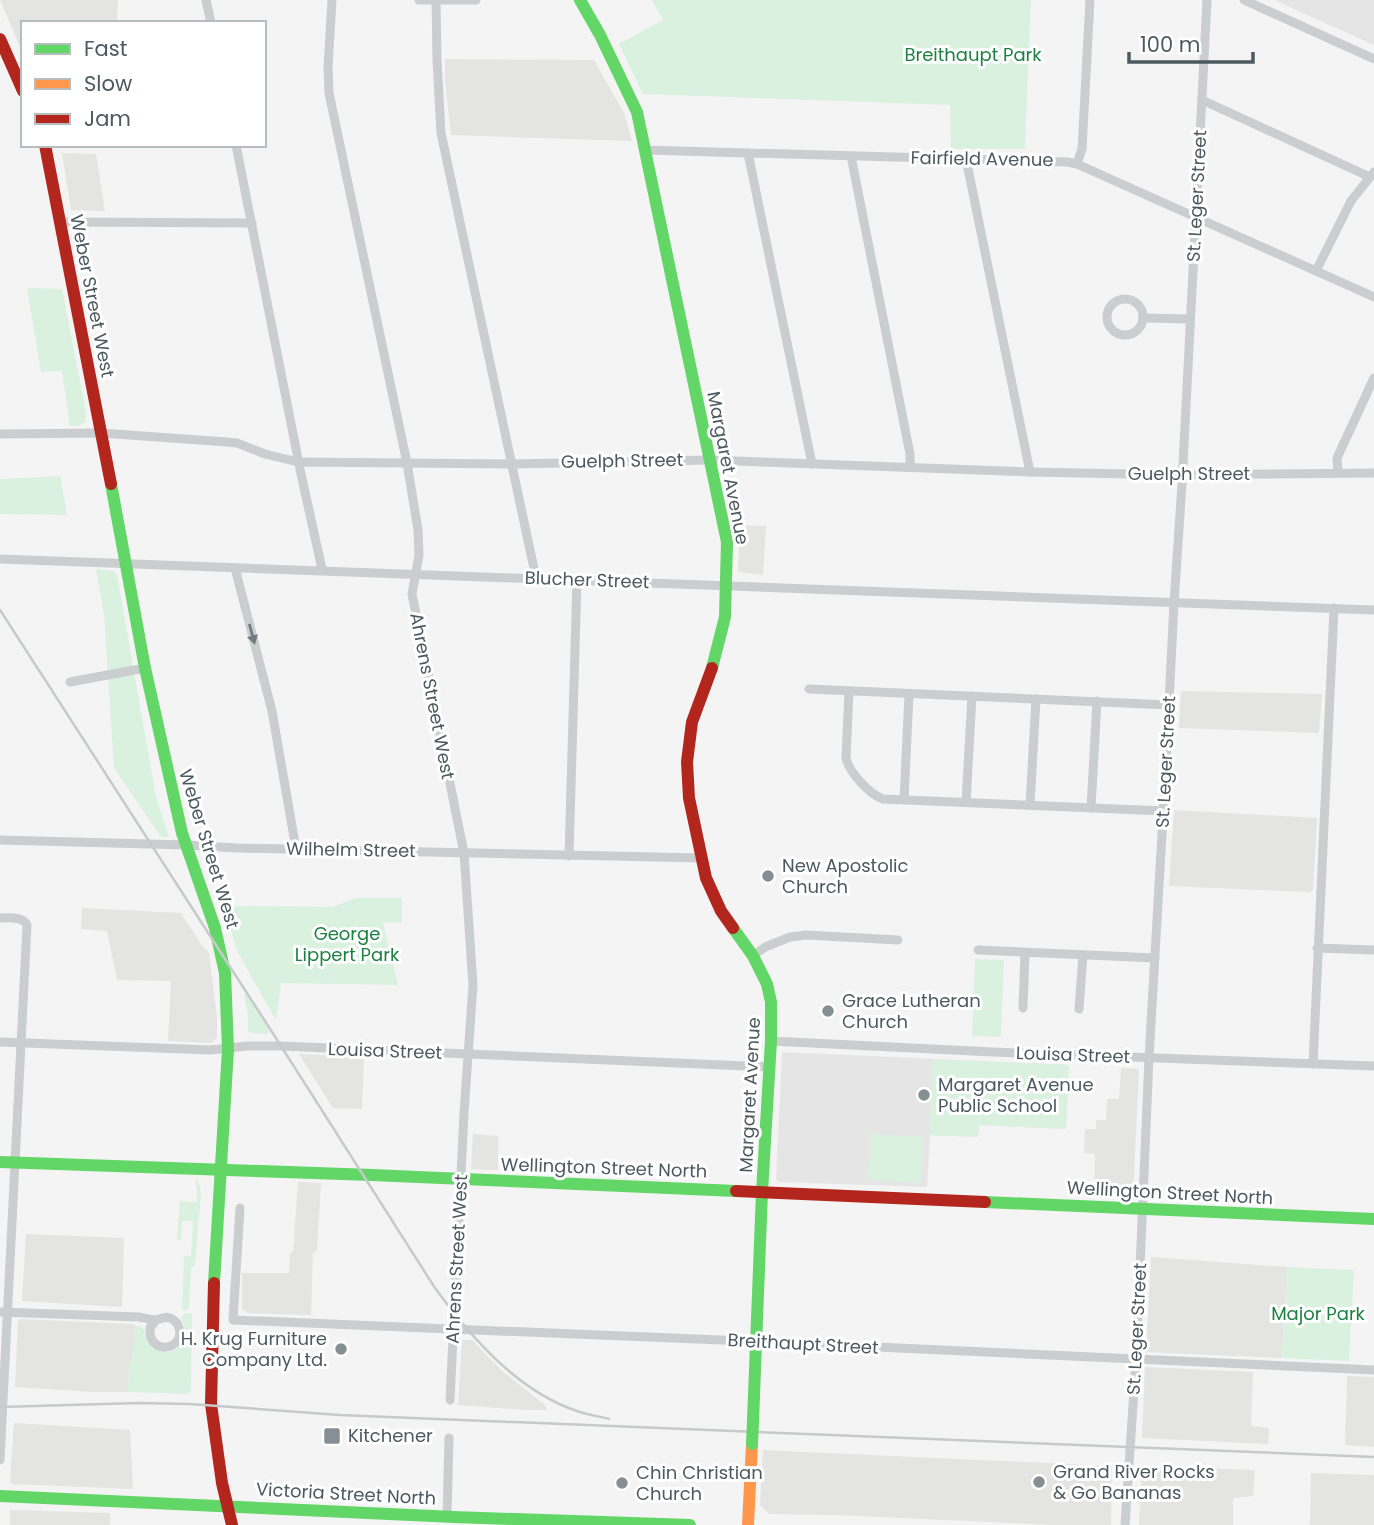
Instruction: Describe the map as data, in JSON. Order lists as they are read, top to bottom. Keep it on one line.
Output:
{"streets":{"street":["Fairfield Avenue","St. Leger Street","Weber Street West","Guelph Street","Margaret Avenue","Blucher Street","Ahrens Street West","Wilhelm Street","Louisa Street","Wellington Street North","Breithaupt Street","Victoria Street North"]},"crossings":[["Fairfield Avenue","St. Leger Street"],["Fairfield Avenue","Margaret Avenue"],["St. Leger Street","Guelph Street"],["St. Leger Street","Blucher Street"],["St. Leger Street","Louisa Street"],["St. Leger Street","Wellington Street North"],["St. Leger Street","Breithaupt Street"],["Weber Street West","Guelph Street"],["Weber Street West","Blucher Street"],["Weber Street West","Wilhelm Street"],["Weber Street West","Louisa Street"],["Weber Street West","Wellington Street North"],["Weber Street West","Victoria Street North"],["Guelph Street","Margaret Avenue"],["Guelph Street","Ahrens Street West"],["Margaret Avenue","Blucher Street"],["Margaret Avenue","Wilhelm Street"],["Margaret Avenue","Louisa Street"],["Margaret Avenue","Wellington Street North"],["Margaret Avenue","Breithaupt Street"],["Blucher Street","Ahrens Street West"],["Ahrens Street West","Wilhelm Street"],["Ahrens Street West","Louisa Street"],["Ahrens Street West","Wellington Street North"],["Ahrens Street West","Breithaupt Street"]],"parks":["Breithaupt Park","George Lippert Park","Major Park"],"places":{"other":["New Apostolic Church","Grace Lutheran Church","Margaret Avenue Public School","H. Krug Furniture Company Ltd.","Grand River Rocks & Go Bananas","Chin Christian Church"],"transit":["Kitchener"]},"legend":["Fast","Slow","Jam"],"scale_bar":"100 m"}
